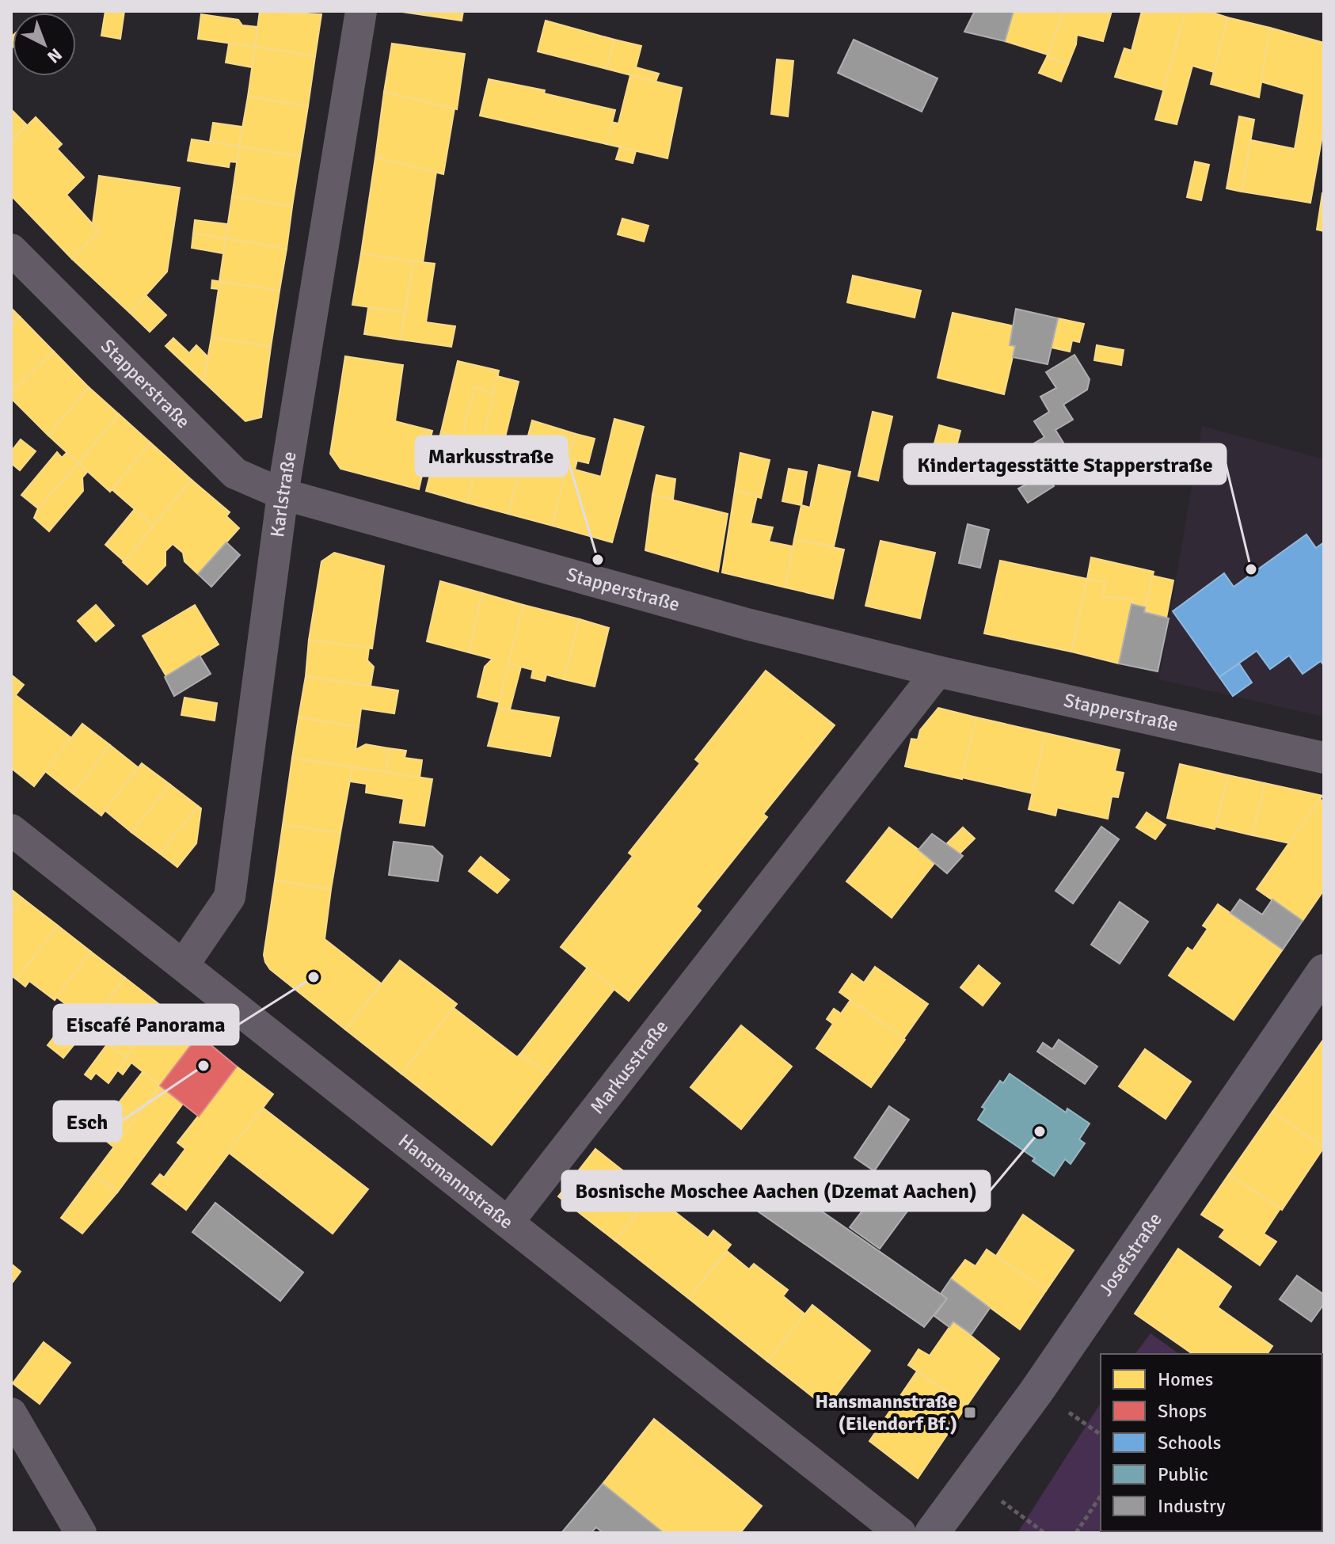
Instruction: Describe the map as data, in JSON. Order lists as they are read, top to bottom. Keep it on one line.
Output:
{"streets":{"street":["Stapperstraße","Karlstraße","Markusstraße","Hansmannstraße","Josefstraße"]},"crossings":[["Stapperstraße","Karlstraße"],["Stapperstraße","Markusstraße"],["Karlstraße","Hansmannstraße"],["Markusstraße","Hansmannstraße"]],"places":{"other":["Markusstraße","Kindertagesstätte Stapperstraße","Eiscafé Panorama","Esch","Bosnische Moschee Aachen (Dzemat Aachen)"],"transit":["Hansmannstraße (Eilendorf Bf.)"]},"legend":["Homes","Shops","Schools","Public","Industry"],"north":"bottom right"}
